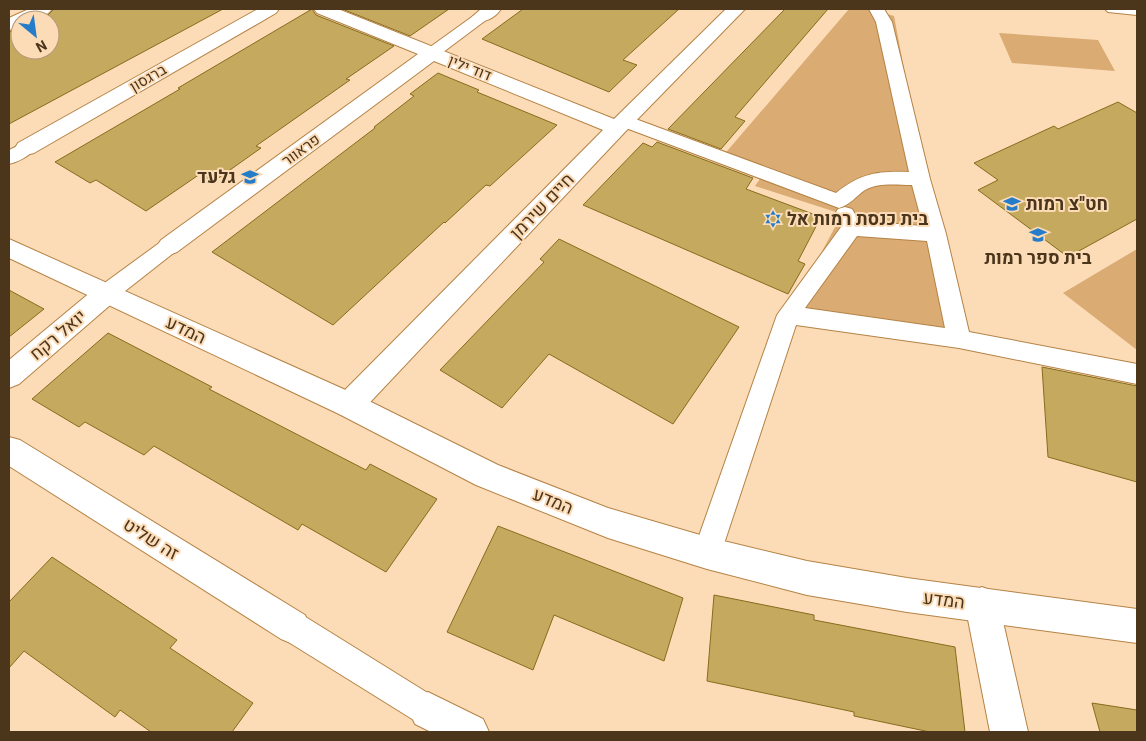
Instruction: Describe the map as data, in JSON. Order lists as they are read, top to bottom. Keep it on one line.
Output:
{"streets":{"street":["דוד ילין","ברגסון","פראוור","חיים שירמן","המדע","יואל רקח","זה שליט"]},"crossings":[["דוד ילין","פראוור"],["דוד ילין","חיים שירמן"],["חיים שירמן","המדע"],["המדע","יואל רקח"]],"places":{"school or university":["גלעד","חט''צ רמות","בית ספר רמות"],"synagogue":["בית כנסת רמות אל"]},"north":"bottom right"}
